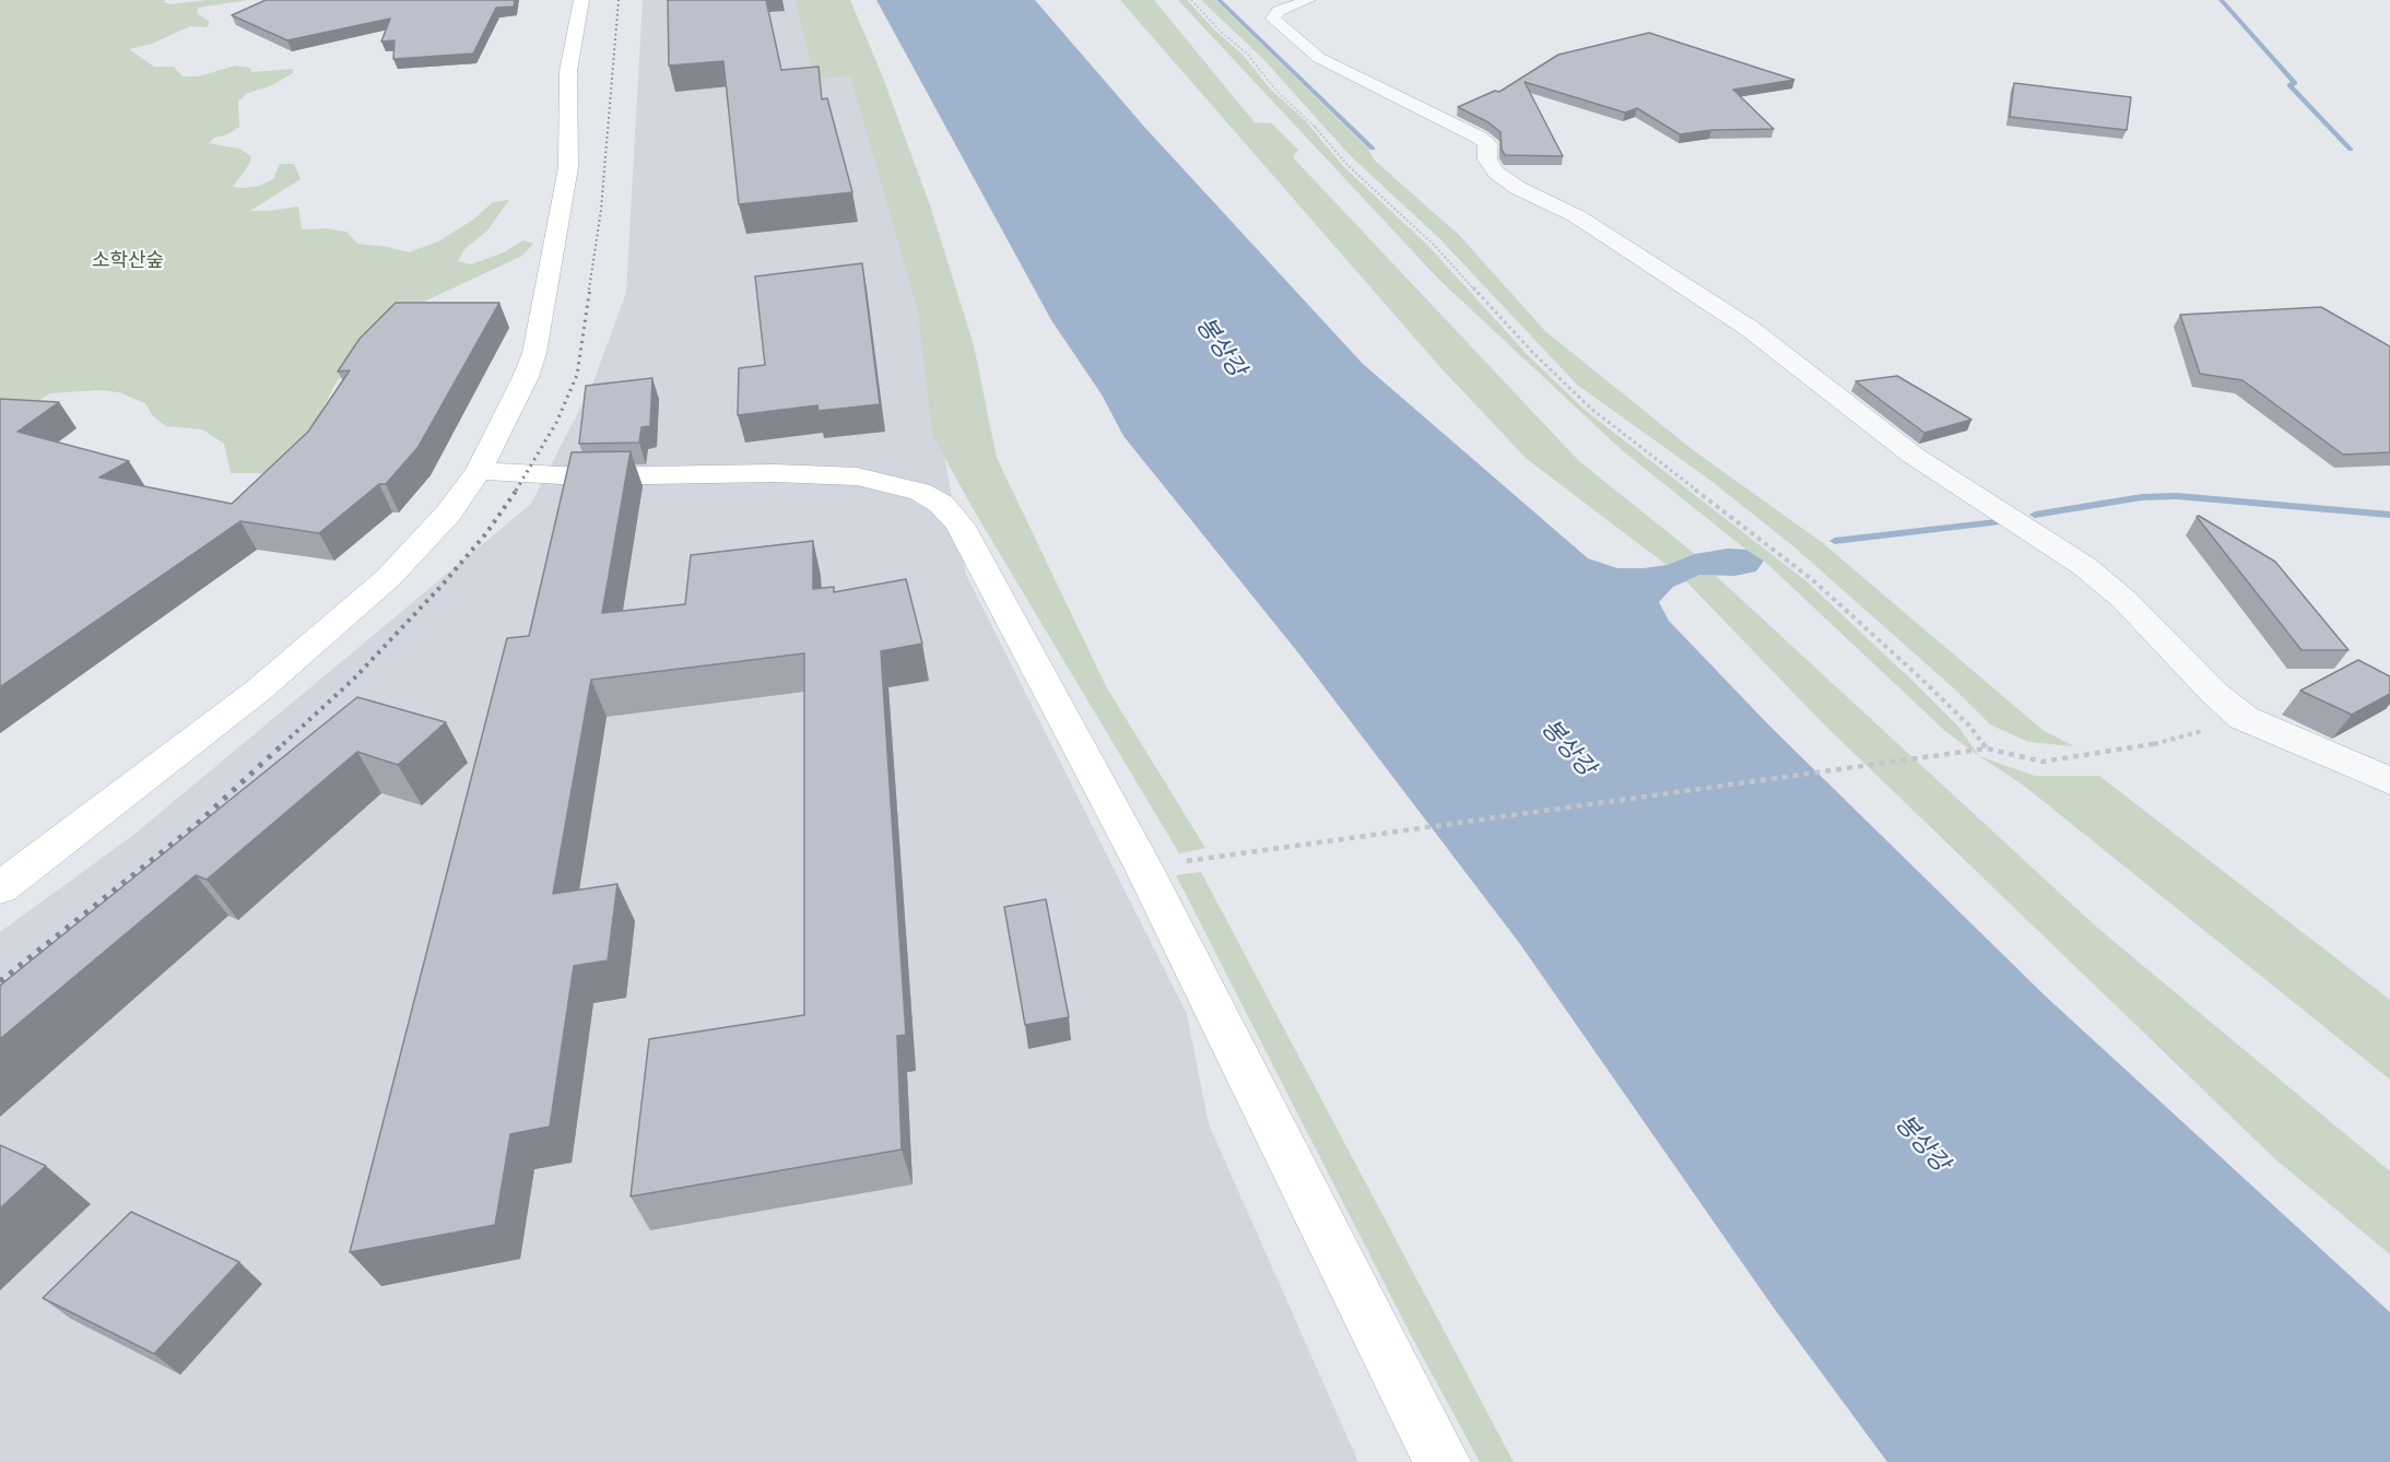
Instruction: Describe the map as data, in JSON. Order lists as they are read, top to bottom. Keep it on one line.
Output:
{"water":["봉상강"],"parks":["소학산숲"]}
